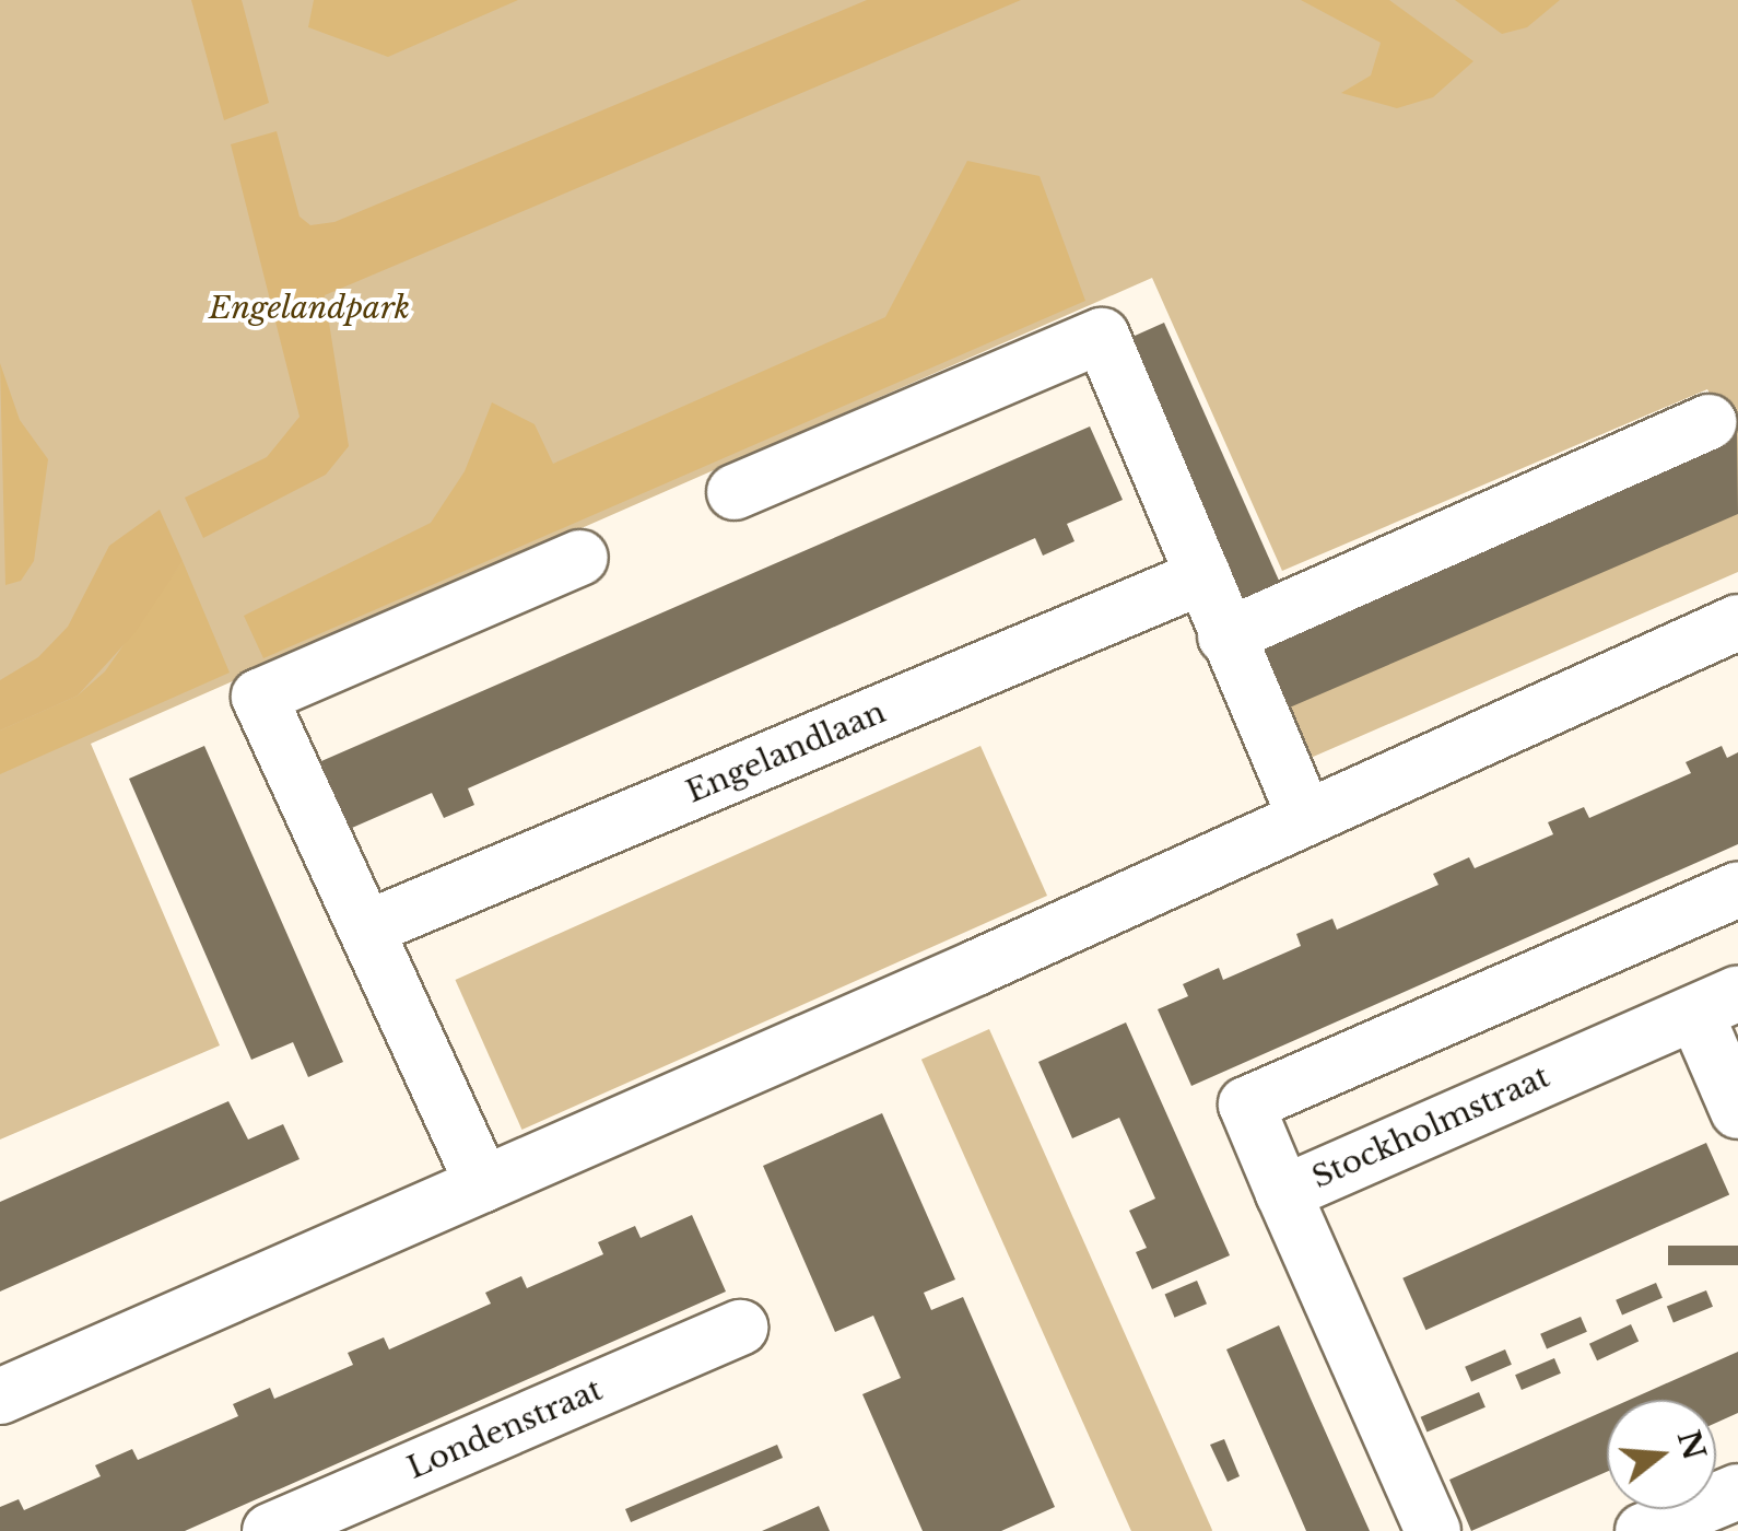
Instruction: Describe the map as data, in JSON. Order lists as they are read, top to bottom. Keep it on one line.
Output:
{"streets":{"street":["Engelandlaan","Stockholmstraat","Londenstraat"]},"parks":["Engelandpark"],"north":"right"}
